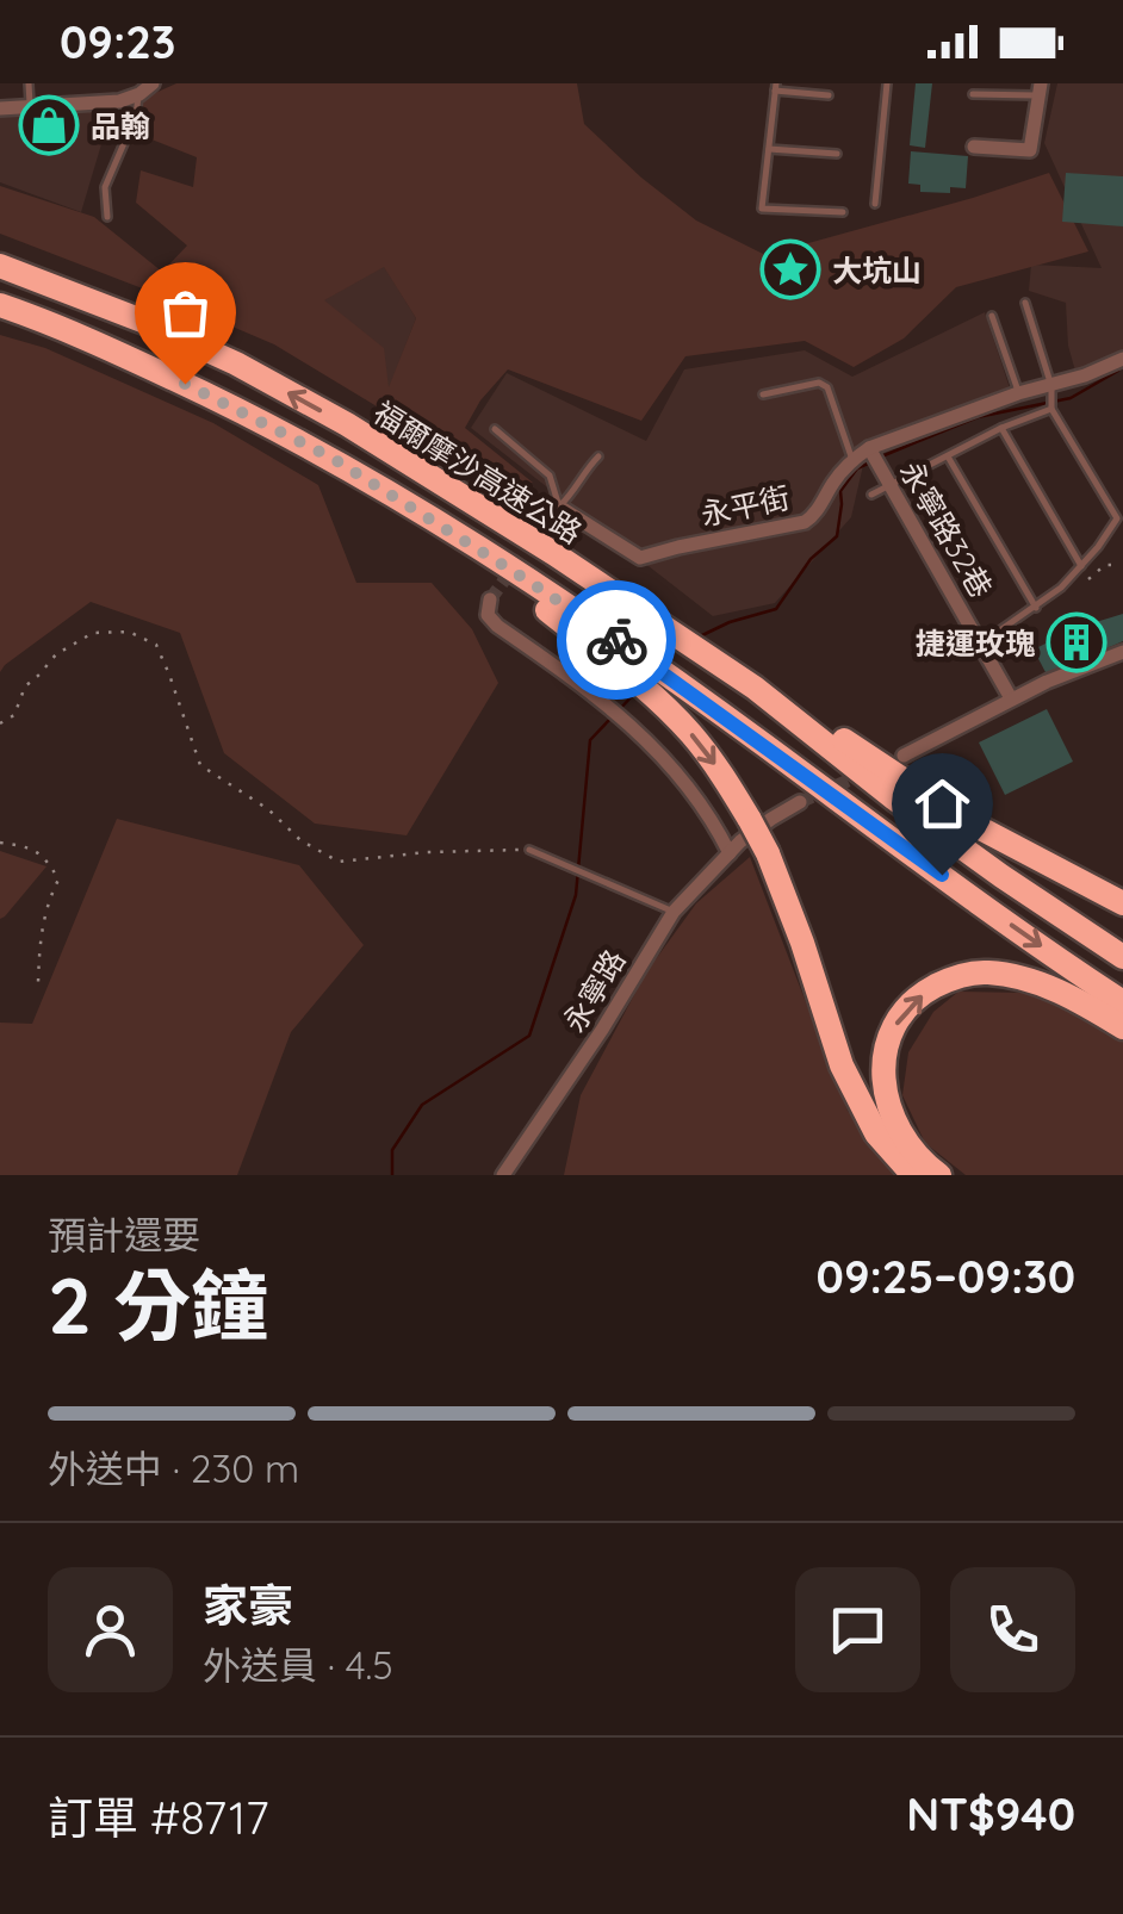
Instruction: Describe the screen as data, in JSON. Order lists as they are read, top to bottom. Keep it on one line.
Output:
{"streets":{"highway":["福爾摩沙高速公路"],"street":["永平街","永寧路32巷","永寧路"]},"crossings":[["永平街","永寧路32巷"]],"places":{"shop":["品翰"],"place":["大坑山"],"building":["捷運玫瑰"]},"page":{"status":"09:23","heading":["2 分鐘","預計還要","09:25–09:30"],"panel":["家豪","外送員 · 4.5","訂單 #8717","NT$940"],"bar":"外送中 · 230 m"}}
